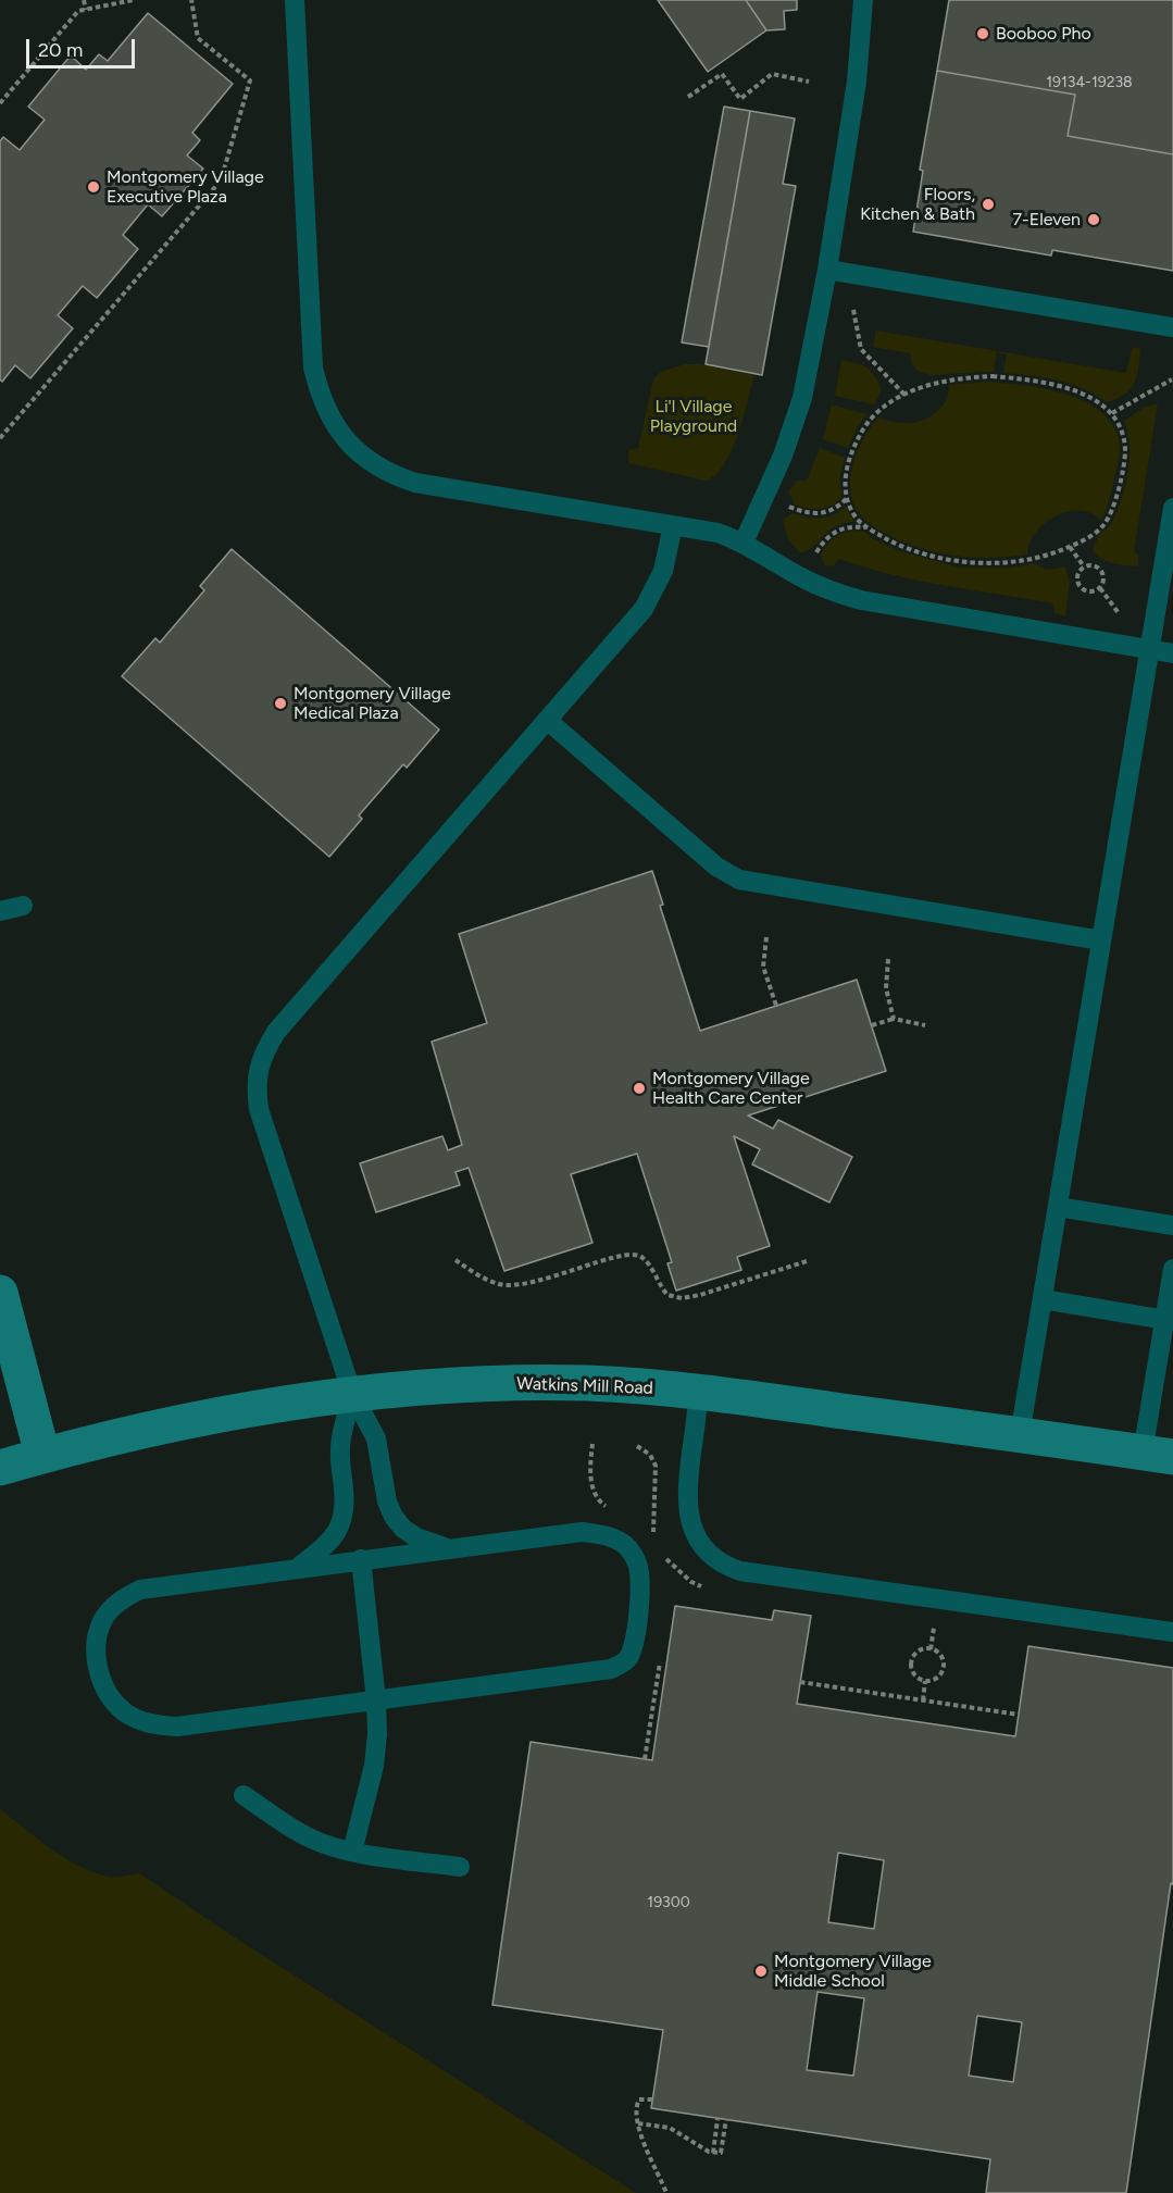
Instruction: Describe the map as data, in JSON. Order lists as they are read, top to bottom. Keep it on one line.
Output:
{"streets":{"street":["Watkins Mill Road"]},"parks":["Li'l Village Playground"],"places":["Booboo Pho","Montgomery Village Executive Plaza","Floors, Kitchen & Bath","7-Eleven","Montgomery Village Medical Plaza","Montgomery Village Health Care Center","Montgomery Village Middle School"],"house_numbers":["19134-19238","19300"],"scale_bar":"20 m"}
